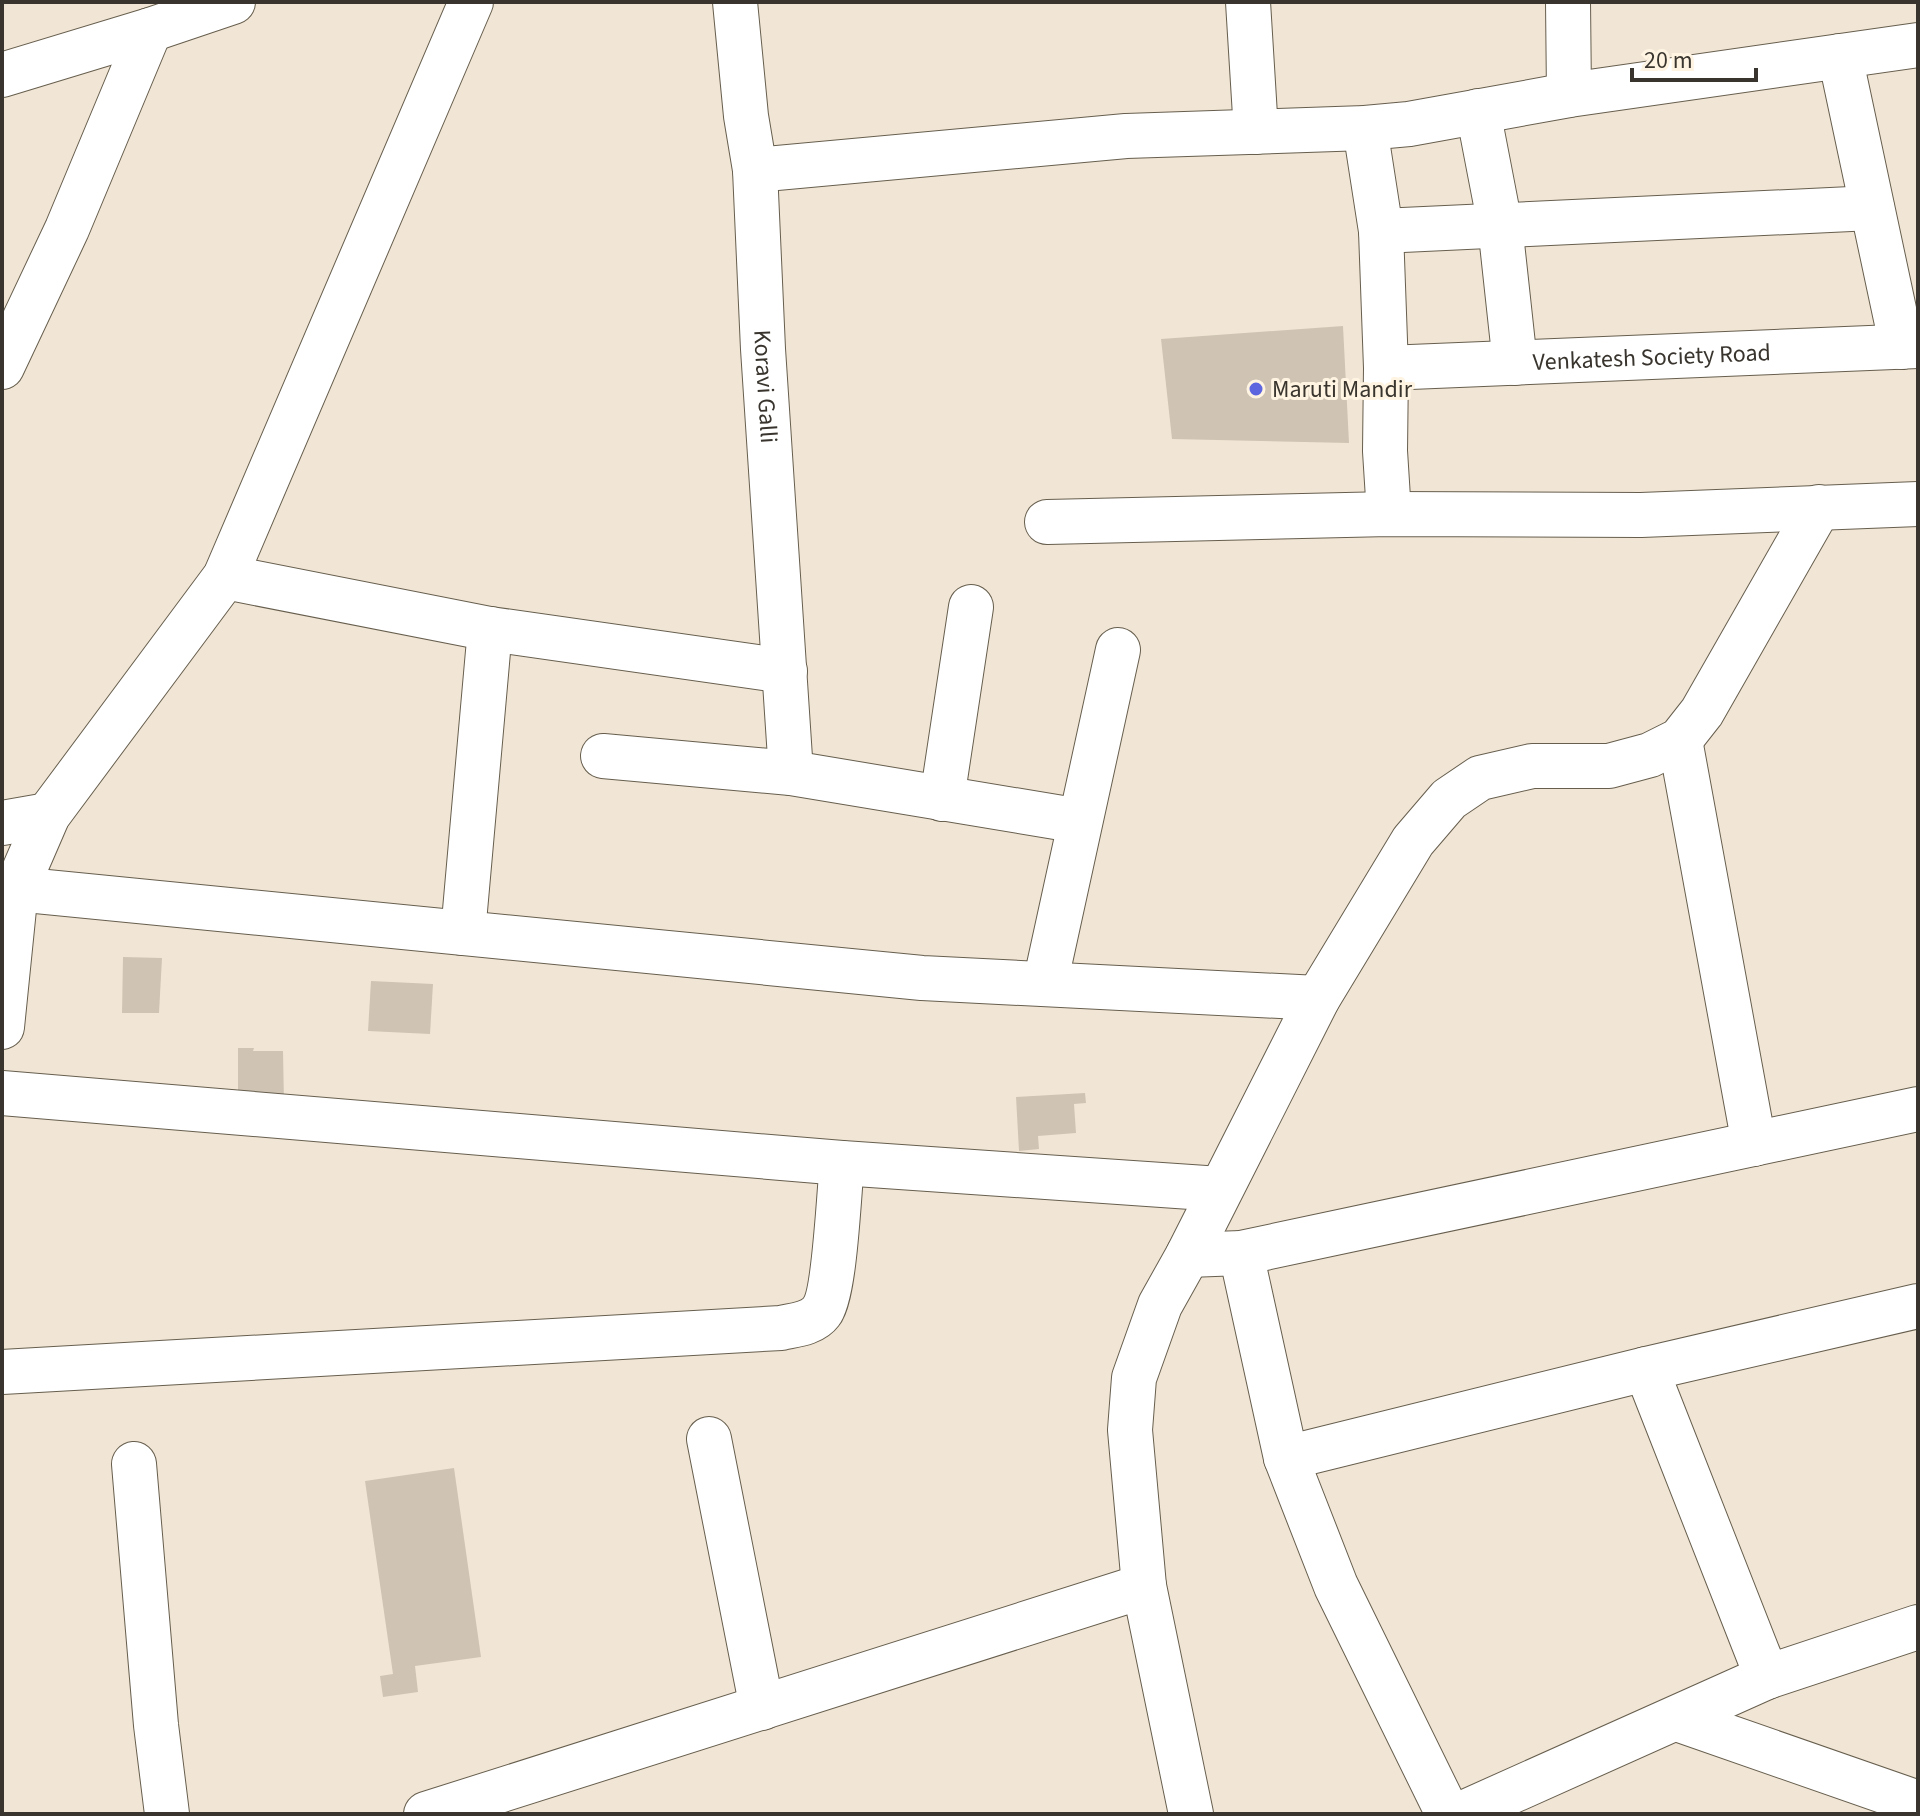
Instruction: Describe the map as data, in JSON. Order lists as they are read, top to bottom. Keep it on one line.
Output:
{"streets":{"street":["Venkatesh Society Road","Koravi Galli"]},"places":["Maruti Mandir"],"scale_bar":"20 m"}
